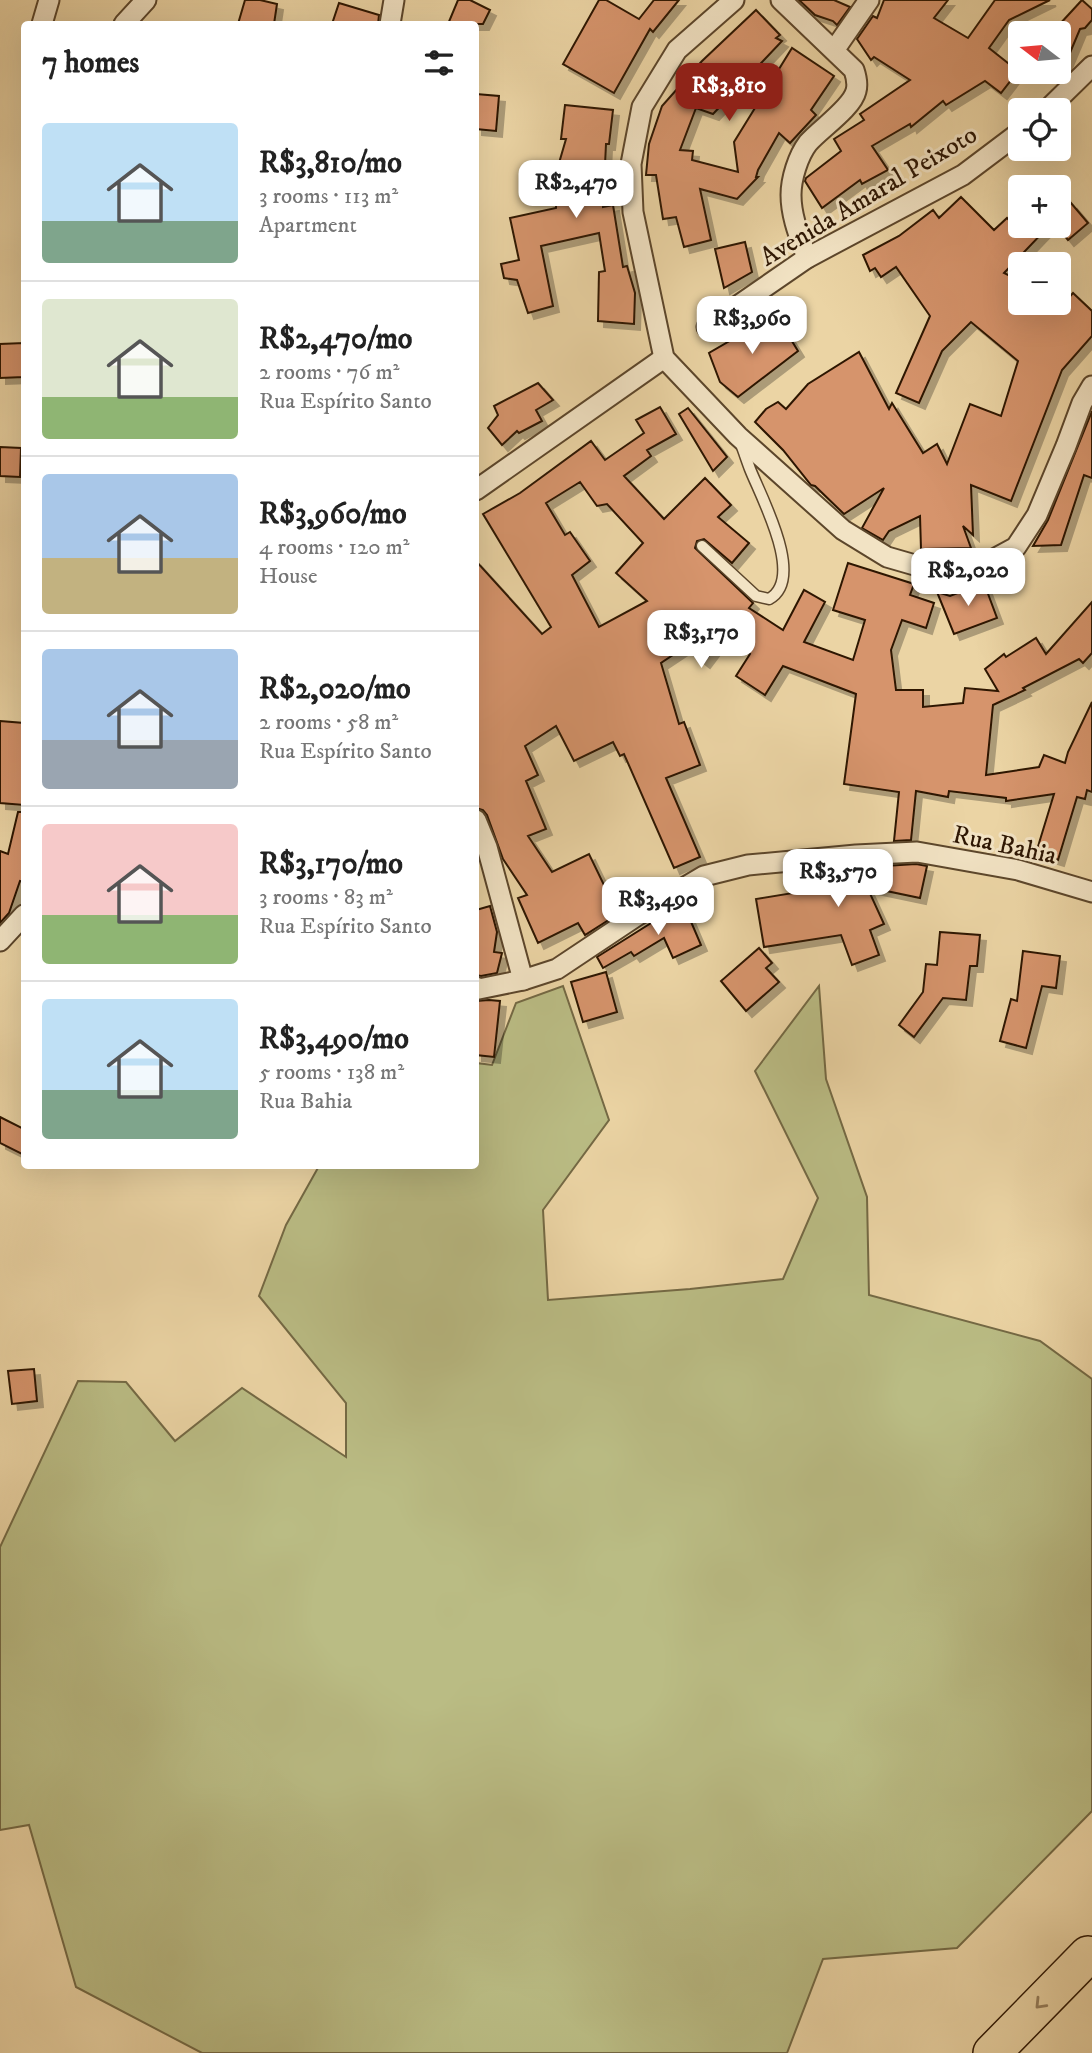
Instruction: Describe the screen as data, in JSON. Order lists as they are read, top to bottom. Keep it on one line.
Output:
{"streets":{"street":["Avenida Amaral Peixoto","Rua Bahia"]},"north":"left","page":{"map_buttons":["+","−"],"heading":"7 homes","price":["R$3,810","R$2,470","R$3,960","R$2,020","R$3,170","R$3,570","R$3,490"],"list":[{"name":"R$3,810/mo","note":"3 rooms · 113 m² · Apartment"},{"name":"R$2,470/mo","note":"2 rooms · 76 m² · Rua Espírito Santo"},{"name":"R$3,960/mo","note":"4 rooms · 120 m² · House"},{"name":"R$2,020/mo","note":"2 rooms · 58 m² · Rua Espírito Santo"},{"name":"R$3,170/mo","note":"3 rooms · 83 m² · Rua Espírito Santo"},{"name":"R$3,490/mo","note":"5 rooms · 138 m² · Rua Bahia"}]}}
